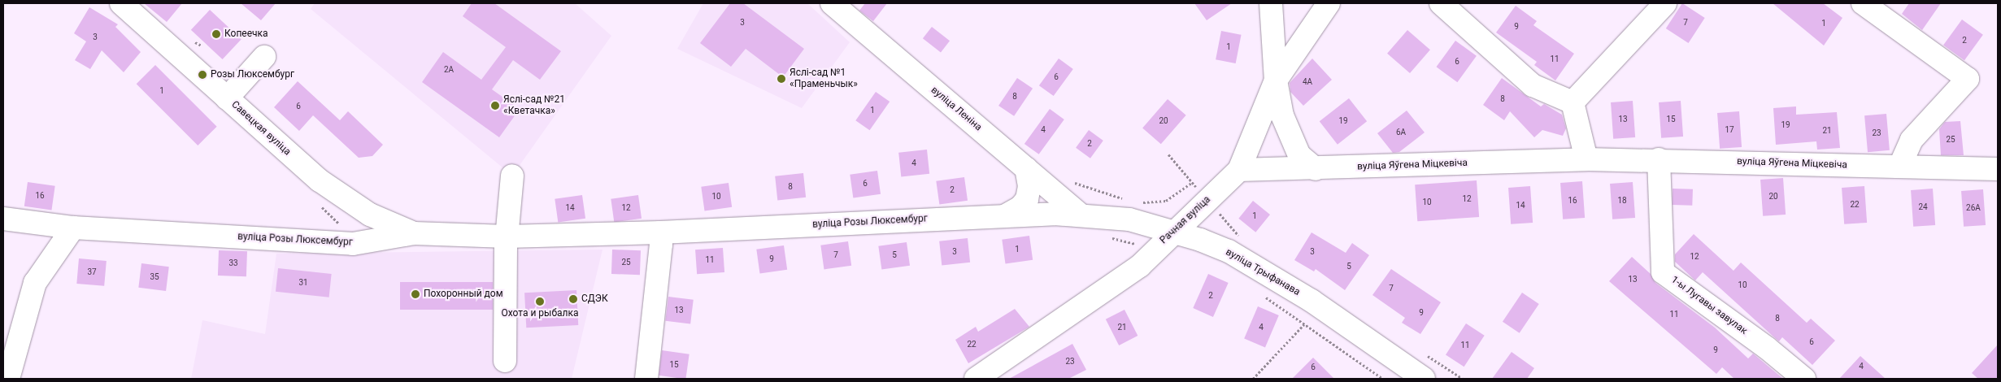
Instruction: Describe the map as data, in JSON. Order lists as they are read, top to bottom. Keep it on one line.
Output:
{"streets":{"street":["вуліца Леніна","Савецкая вуліца","вуліца Яўгена Міцкевіча","Рачная вуліца","вуліца Розы Люксембург","вуліца Трыфанава","1-ы Лугавы завулак"]},"crossings":[["вуліца Леніна","вуліца Розы Люксембург"],["вуліца Леніна","вуліца Трыфанава"],["Савецкая вуліца","вуліца Розы Люксембург"],["вуліца Яўгена Міцкевіча","Рачная вуліца"],["вуліца Яўгена Міцкевіча","1-ы Лугавы завулак"],["Рачная вуліца","вуліца Трыфанава"],["вуліца Розы Люксембург","вуліца Трыфанава"]],"places":["Копеечка","Розы Люксембург","Яслі-сад №1 «Праменьчык»","Яслі-сад №21 «Кветачка»","Похоронный дом","СДЭК","Охота и рыбалка"],"house_numbers":["3","7","1","9","3","2","1","11","6","2А","6","4А","1","8","8","6","1","13","15","20","19","19","4","17","21","6А","23","25","2","4","6","8","2","16","10","20","12","16","18","10","22","14","24","14","12","26А","1","1","3","3","7","5","12","9","11","25","33","5","37","35","13","31","10","7","2","13","9","11","8","21","4","6","22","11","9","23","15","4","6"]}
